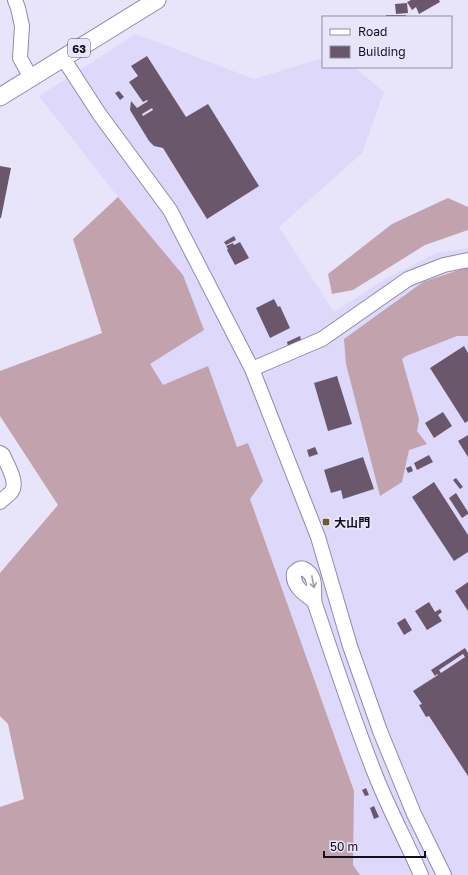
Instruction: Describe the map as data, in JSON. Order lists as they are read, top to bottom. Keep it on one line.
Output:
{"streets":{"main road":["63"]},"places":{"transit":["大山門"]},"legend":["Road","Building"],"scale_bar":"50 m"}
